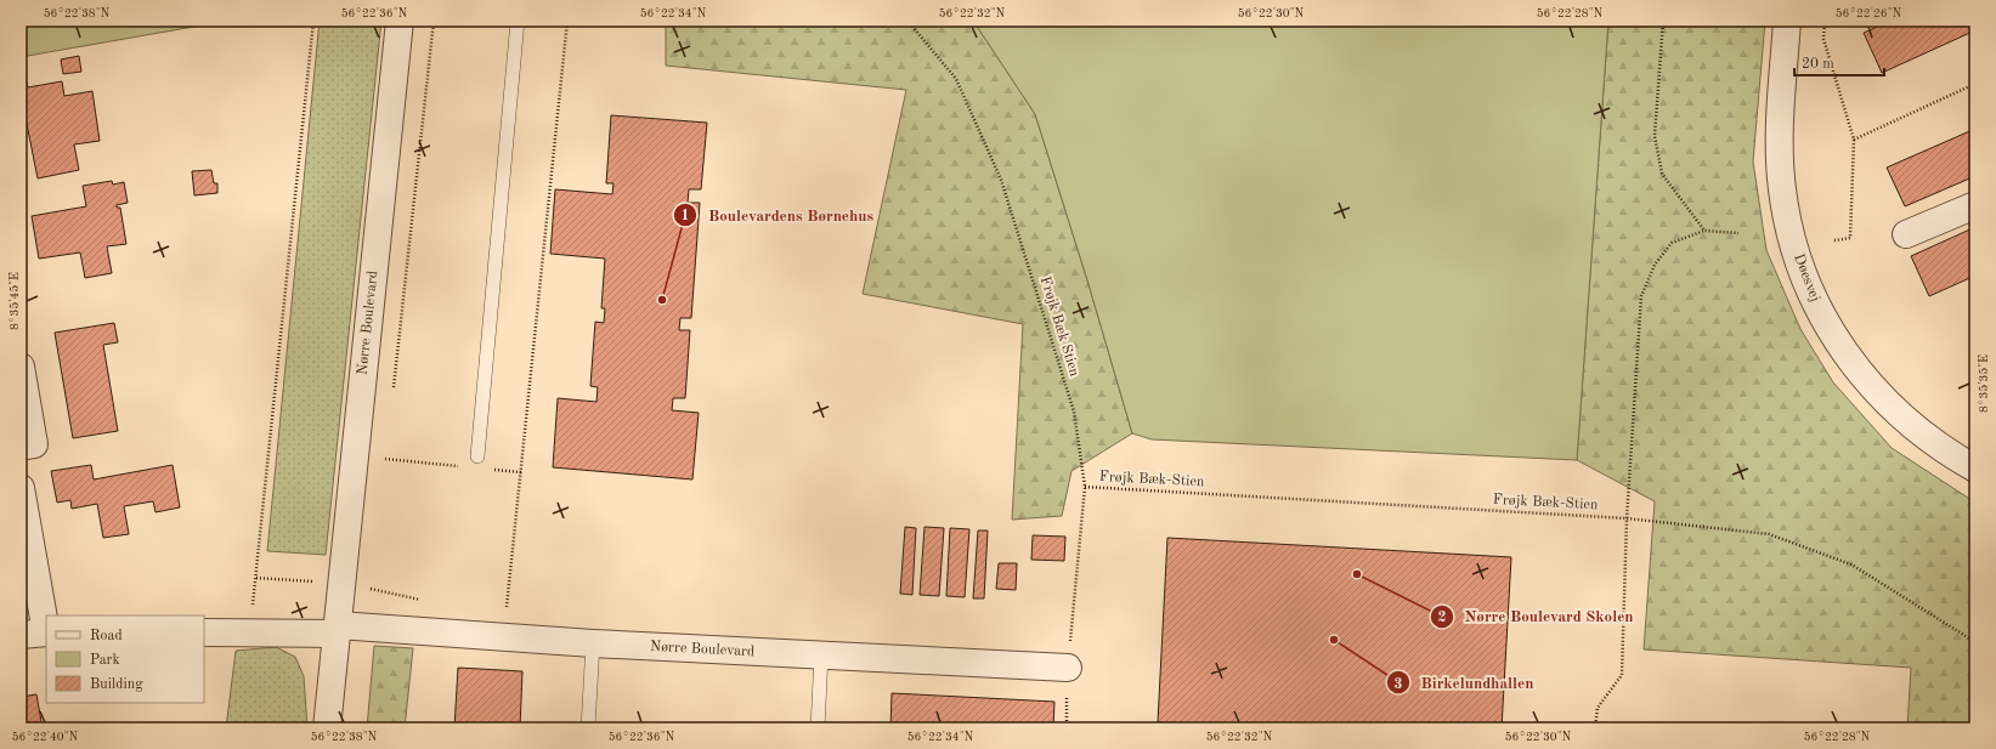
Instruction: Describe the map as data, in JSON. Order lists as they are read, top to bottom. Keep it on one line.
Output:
{"streets":{"street":["Døesvej","Nørre Boulevard"],"path":["Frøjk Bæk Stien","Frøjk Bæk-Stien"]},"crossings":[["Nørre Boulevard","Frøjk Bæk Stien"],["Frøjk Bæk Stien","Frøjk Bæk-Stien"]],"places":["Boulevardens Børnehus","Nørre Boulevard Skolen","Birkelundhallen"],"legend":["Road","Park","Building"],"scale_bar":"20 m","coordinates":["56°22'38\"N","56°22'36\"N","56°22'34\"N","56°22'32\"N","56°22'30\"N","56°22'28\"N","56°22'26\"N","8°35'45\"E","8°35'35\"E","56°22'40\"N"]}
